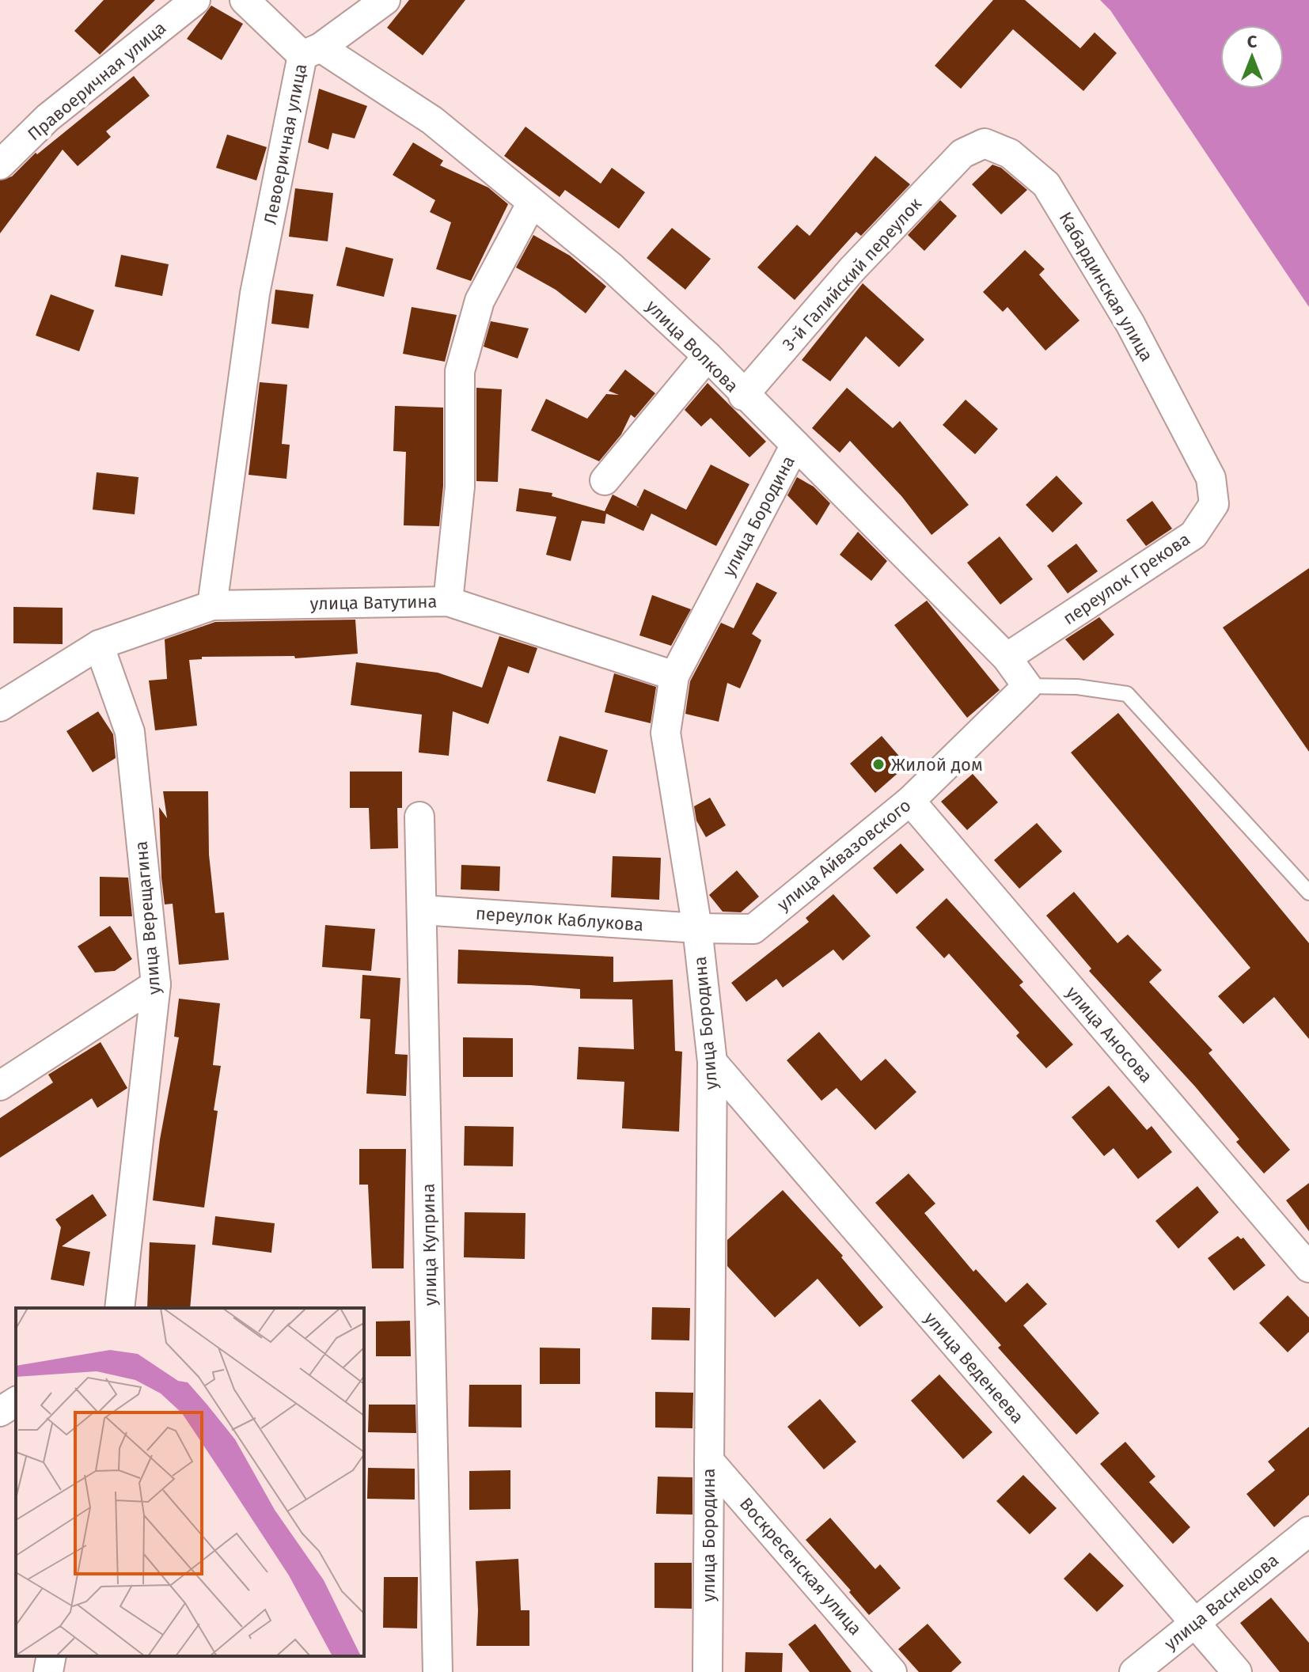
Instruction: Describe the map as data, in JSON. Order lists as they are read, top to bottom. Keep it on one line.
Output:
{"streets":{"street":["Правоеричная улица","Левоеричная улица","3-й Галийский переулок","Кабардинская улица","улица Волкова","улица Бородина","переулок Грекова","улица Ватутина","улица Айвазовского","улица Верещагина","переулок Каблукова","улица Аносова","улица Куприна","улица Веденеева","Воскресенская улица","улица Васнецова"]},"crossings":[["Левоеричная улица","улица Волкова"],["Левоеричная улица","улица Ватутина"],["3-й Галийский переулок","Кабардинская улица"],["3-й Галийский переулок","улица Волкова"],["Кабардинская улица","переулок Грекова"],["улица Волкова","улица Бородина"],["улица Волкова","переулок Грекова"],["улица Волкова","улица Айвазовского"],["улица Бородина","улица Ватутина"],["улица Бородина","улица Айвазовского"],["улица Бородина","переулок Каблукова"],["улица Бородина","улица Веденеева"],["улица Бородина","Воскресенская улица"],["улица Ватутина","улица Верещагина"],["улица Айвазовского","переулок Каблукова"],["улица Айвазовского","улица Аносова"],["переулок Каблукова","улица Куприна"],["улица Веденеева","улица Васнецова"]],"places":["Жилой дом"],"north":"top"}
